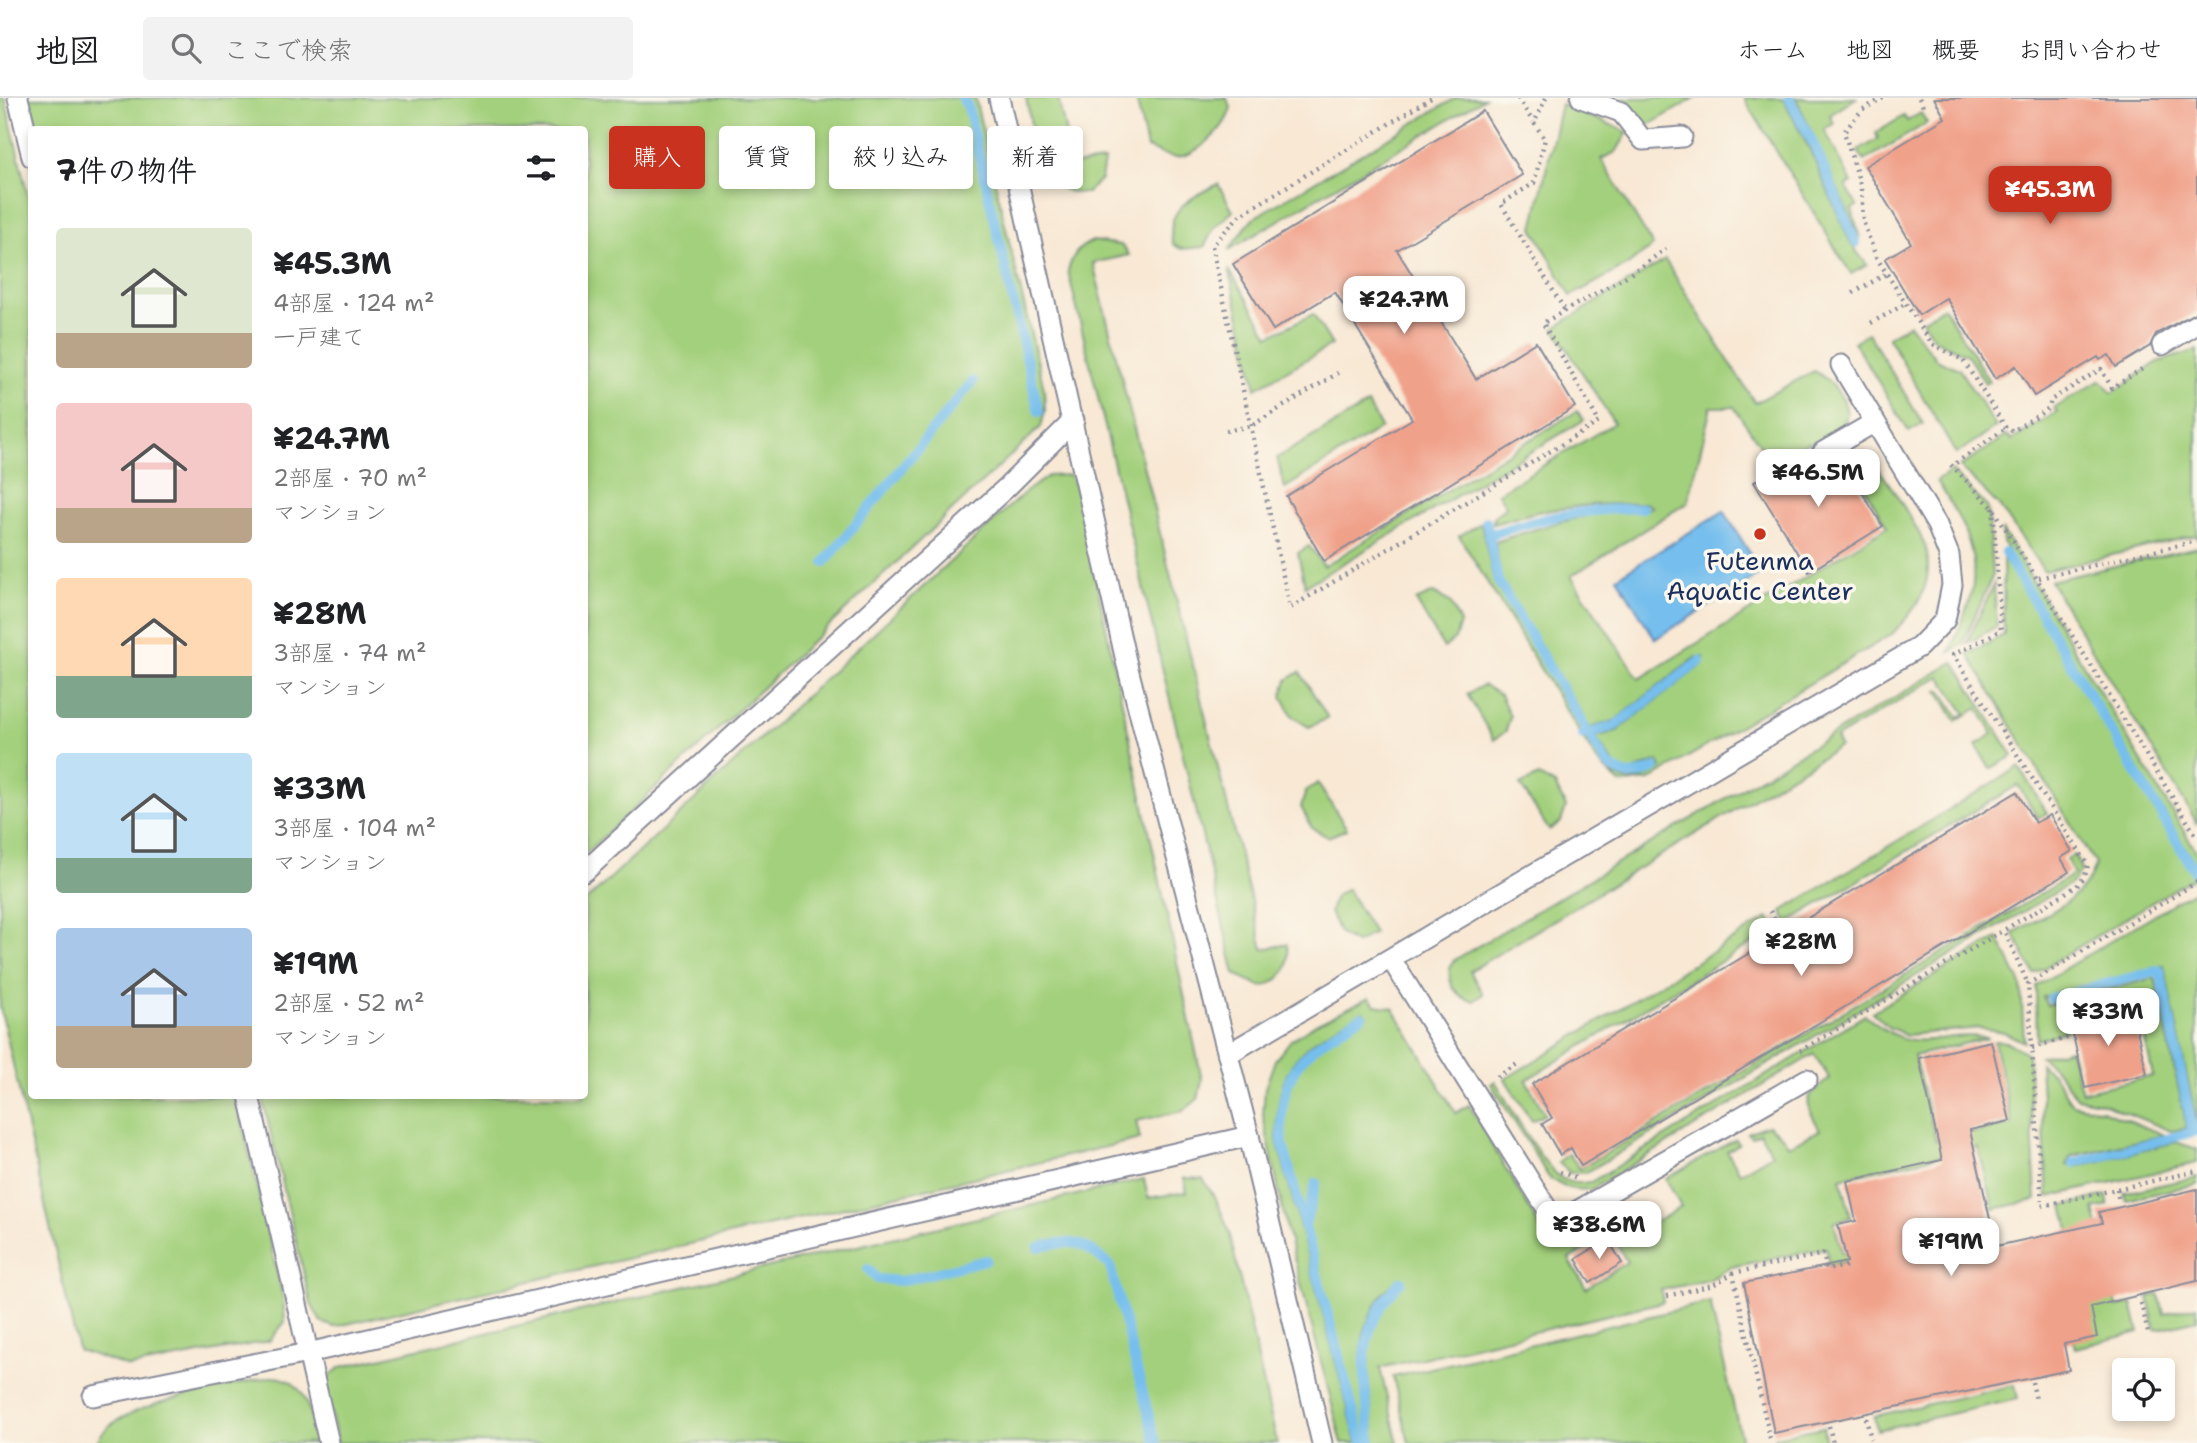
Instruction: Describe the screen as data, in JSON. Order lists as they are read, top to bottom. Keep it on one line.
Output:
{"places":["Futenma Aquatic Center"],"page":{"header":"地図","search":"ここで検索","nav":["ホーム","地図","概要","お問い合わせ"],"chip":["購入","賃貸","絞り込み","新着"],"heading":"7件の物件","price":["¥45.3M","¥24.7M","¥46.5M","¥28M","¥33M","¥38.6M","¥19M"],"list":[{"name":"¥45.3M","note":"4部屋 · 124 m² · 一戸建て"},{"name":"¥24.7M","note":"2部屋 · 70 m² · マンション"},{"name":"¥28M","note":"3部屋 · 74 m² · マンション"},{"name":"¥33M","note":"3部屋 · 104 m² · マンション"},{"name":"¥19M","note":"2部屋 · 52 m² · マンション"}]}}
